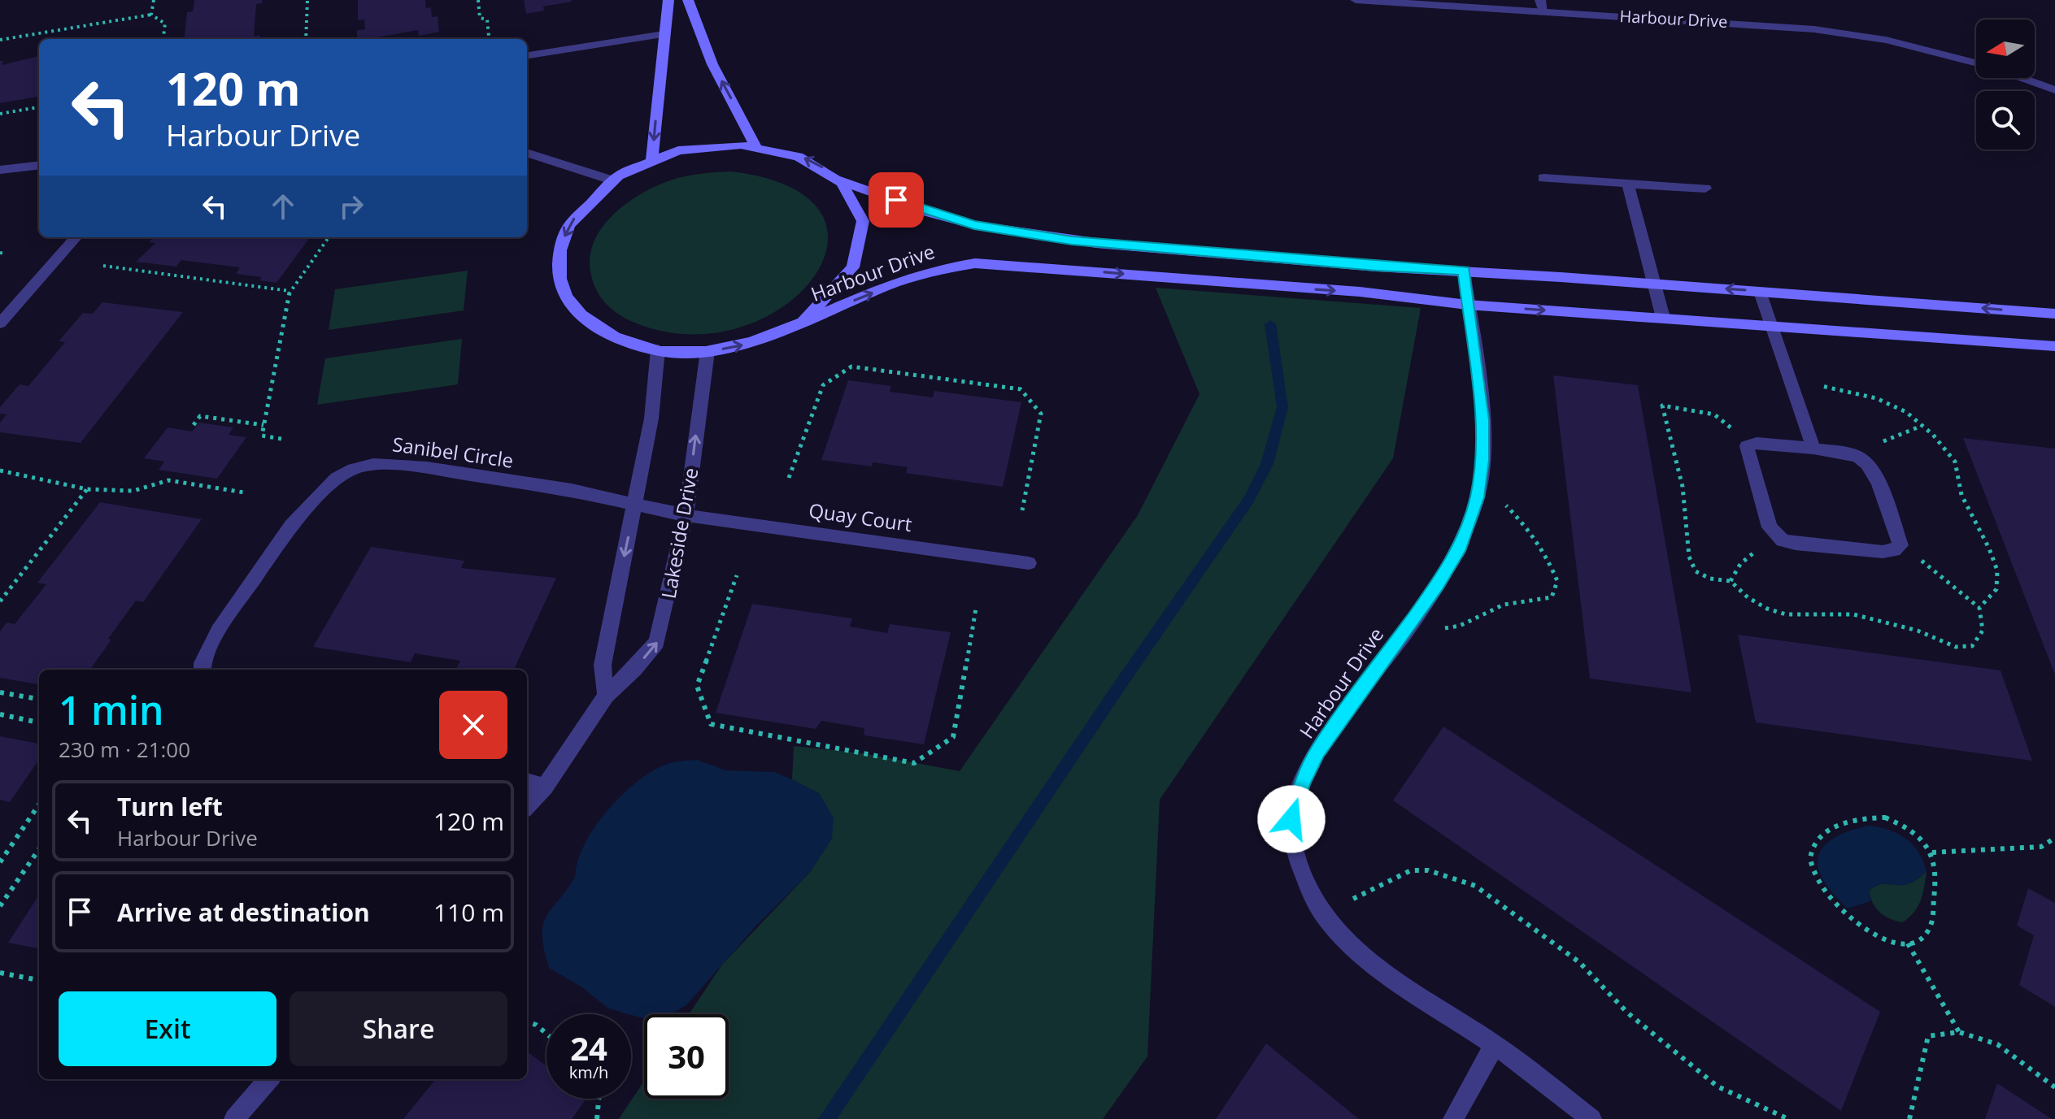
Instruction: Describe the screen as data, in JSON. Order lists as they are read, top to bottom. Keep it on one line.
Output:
{"streets":{"street":["Harbour Drive","Sanibel Circle","Quay Court","Lakeside Drive"]},"crossings":[["Harbour Drive","Lakeside Drive"],["Sanibel Circle","Quay Court"],["Sanibel Circle","Lakeside Drive"],["Quay Court","Lakeside Drive"]],"north":"left","page":{"turn":["120 m","Harbour Drive"],"heading":["1 min","230 m · 21:00"],"list":[{"name":"Turn left","note":"Harbour Drive","value":"120 m"},{"name":"Arrive at destination","value":"110 m"}],"buttons":["Exit","Share"],"speed":"24 km/h","limit":"30"}}
